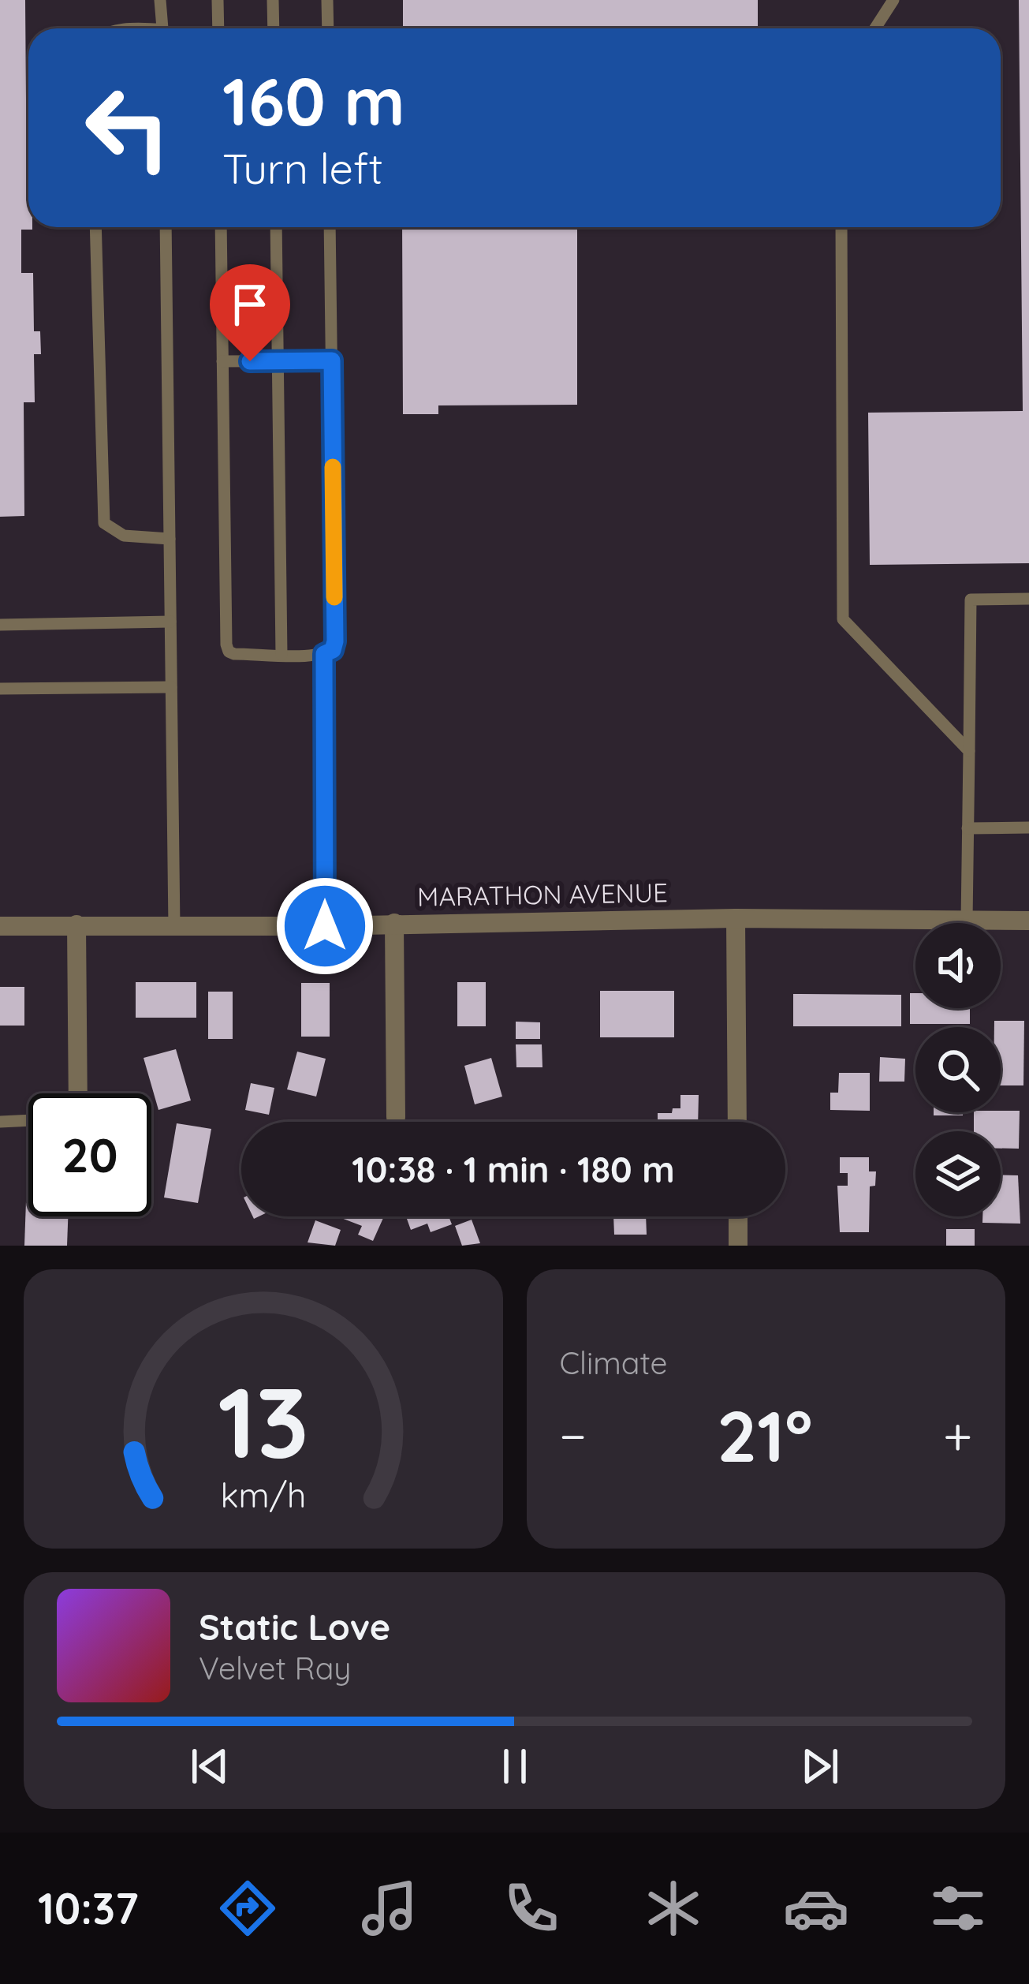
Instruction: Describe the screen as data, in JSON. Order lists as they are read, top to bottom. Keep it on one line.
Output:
{"streets":{"street":["MARATHON AVENUE"]},"page":{"turn":["160 m","Turn left"],"limit":"20","trip":"10:38 · 1 min · 180 m","tile":"Climate","heat":["−","21°","+"],"song":["Static Love","Velvet Ray"],"tabs":"10:37","gauge":["13","km/h"]}}
